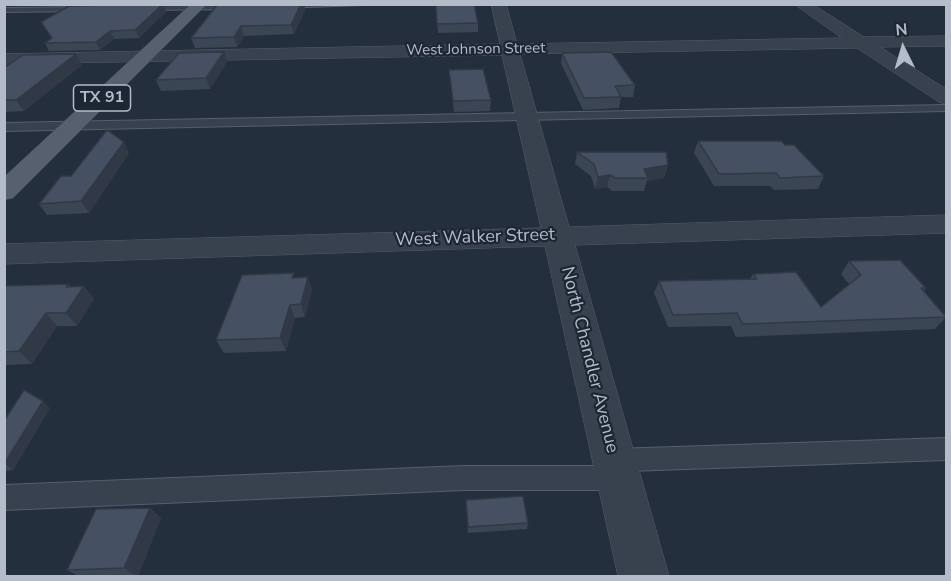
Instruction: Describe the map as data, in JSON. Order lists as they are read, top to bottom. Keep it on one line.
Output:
{"streets":{"main road":["TX 91"],"street":["West Johnson Street","West Walker Street","North Chandler Avenue"]},"crossings":[["West Johnson Street","TX 91"],["West Johnson Street","North Chandler Avenue"],["West Walker Street","North Chandler Avenue"]],"north":"top"}
